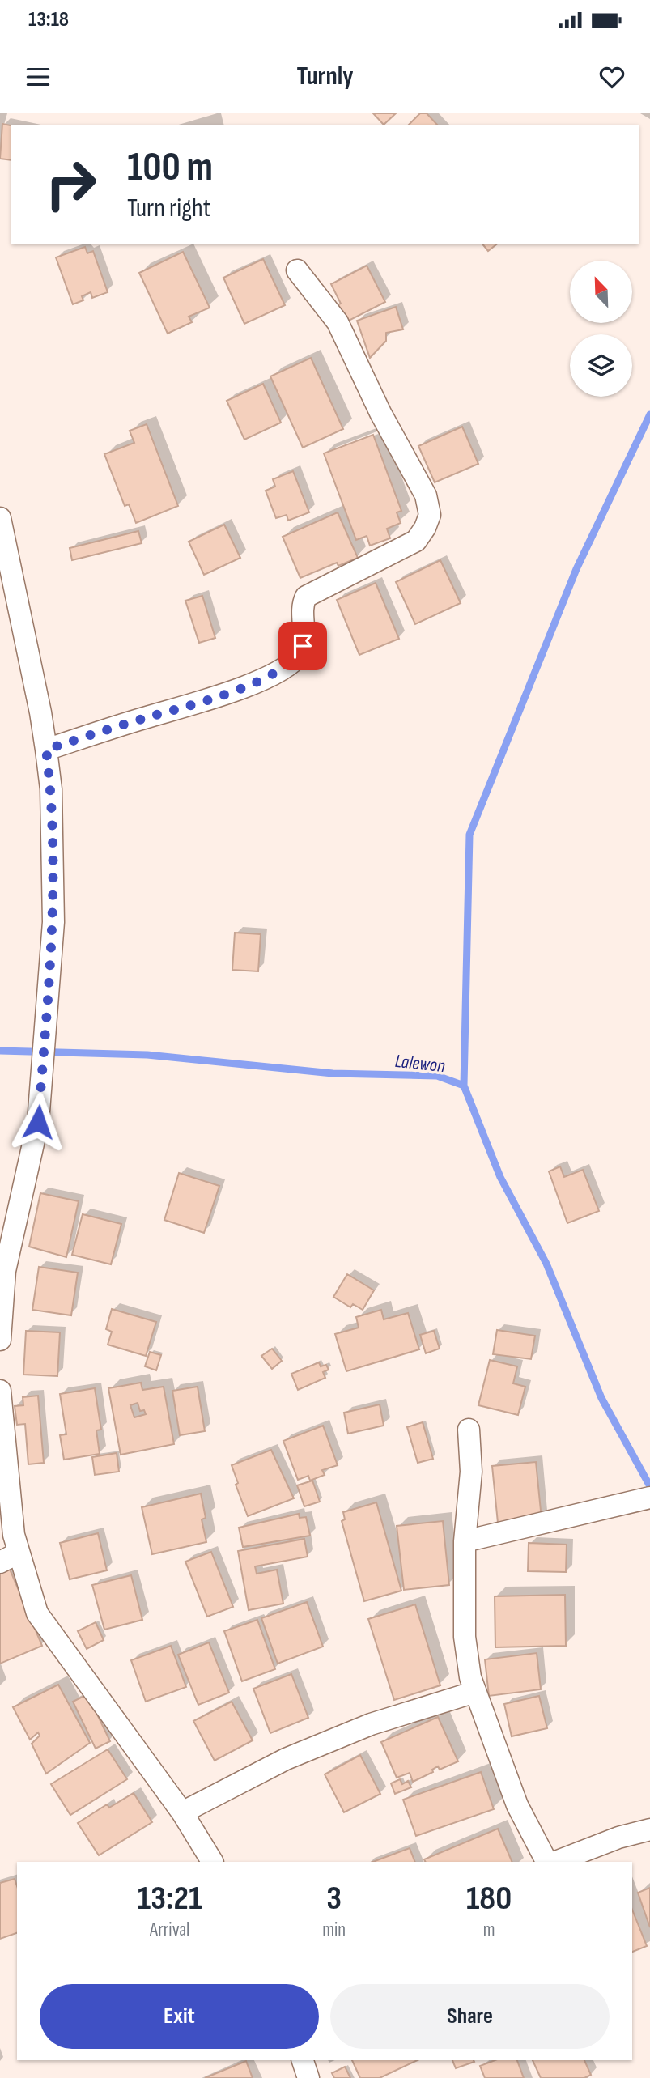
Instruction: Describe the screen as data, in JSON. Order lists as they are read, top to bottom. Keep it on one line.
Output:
{"water":["Lalewon"],"north":"top left","page":{"status":"13:18","header":"Turnly","turn":["100 m","Turn right"],"eta":["13:21","Arrival","3","min","180","m"],"buttons":["Exit","Share"]}}
